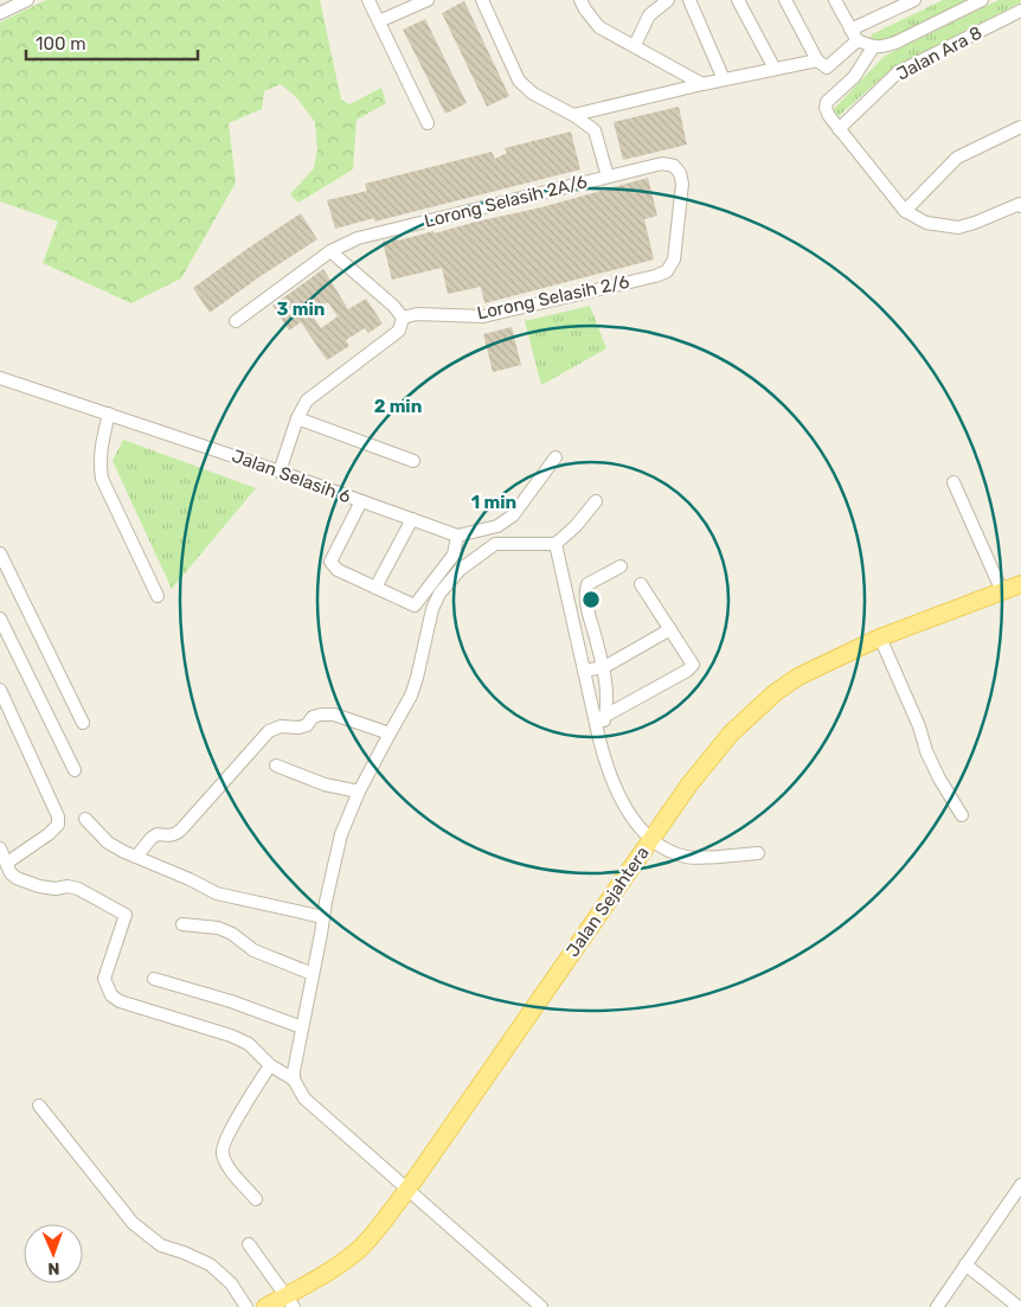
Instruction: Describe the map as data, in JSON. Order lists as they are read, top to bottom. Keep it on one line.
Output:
{"streets":{"main road":["Jalan Sejahtera"],"street":["Jalan Ara 8","Lorong Selasih 2A/6","Lorong Selasih 2/6","Jalan Selasih 6"]},"crossings":[["Lorong Selasih 2A/6","Lorong Selasih 2/6"]],"scale_bar":"100 m","north":"bottom","rings":["3 min","2 min","1 min"]}
